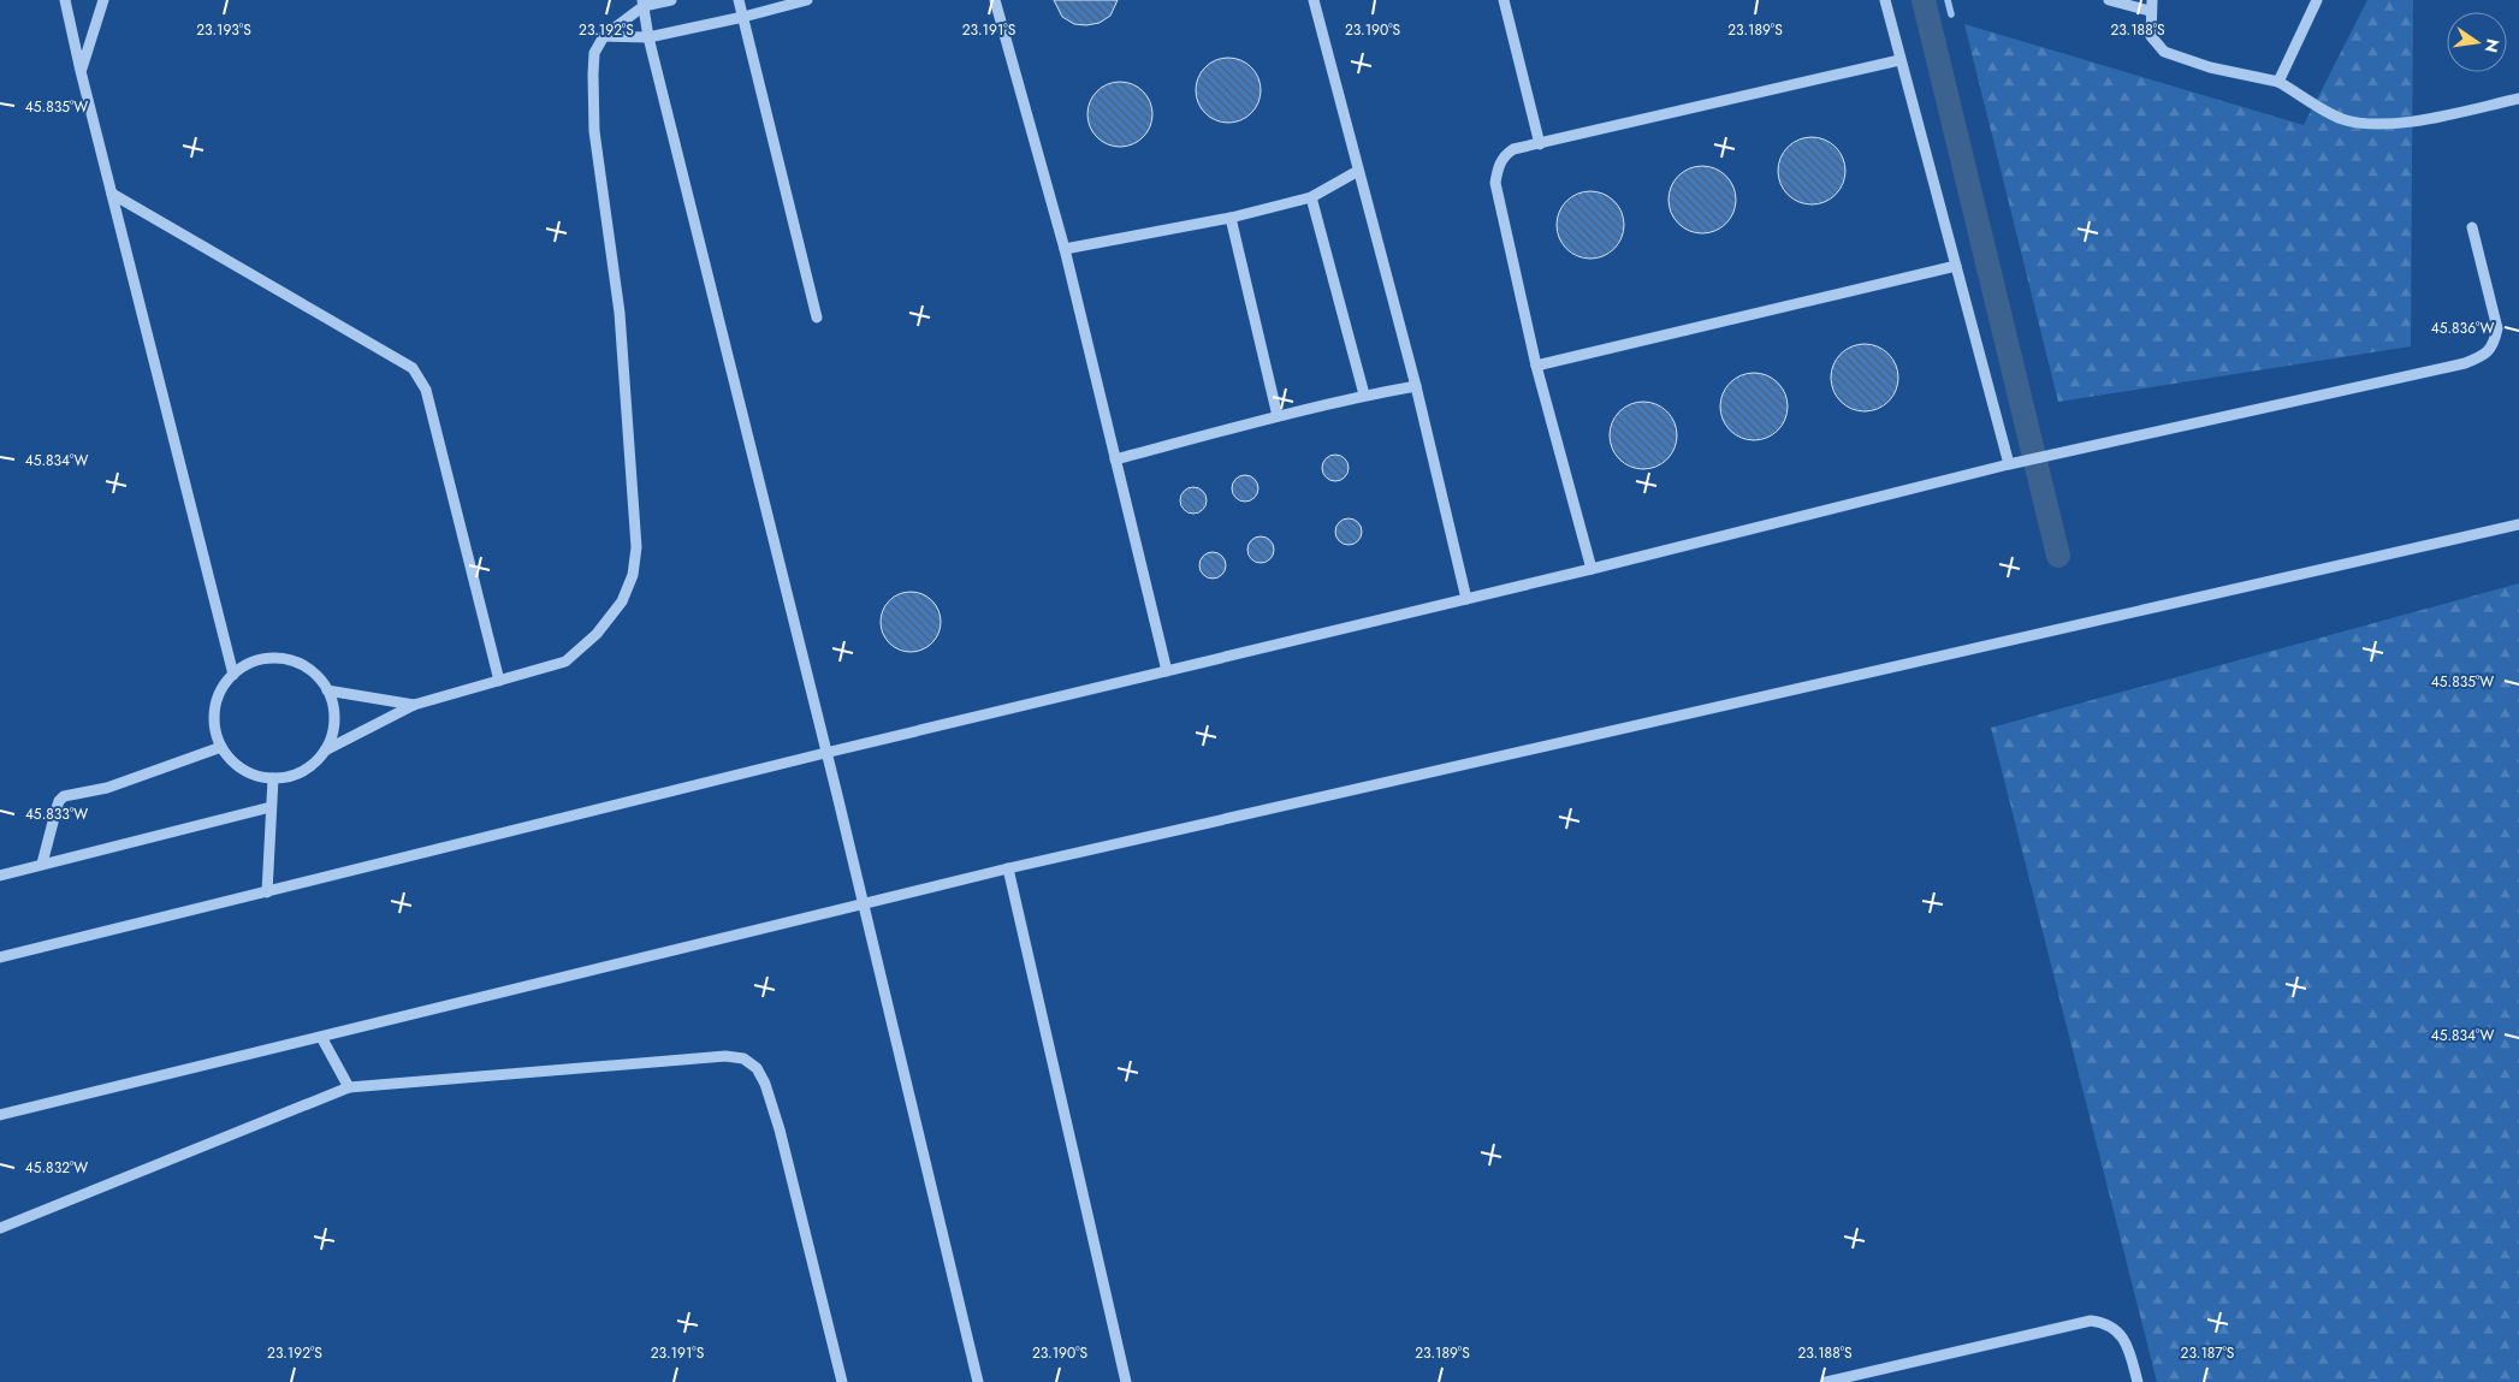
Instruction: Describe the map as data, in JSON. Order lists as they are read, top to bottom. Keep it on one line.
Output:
{"north":"right","coordinates":["23.193°S","23.192°S","23.191°S","23.190°S","23.189°S","23.188°S","45.835°W","45.836°W","45.834°W","45.833°W","45.832°W","23.187°S"]}
